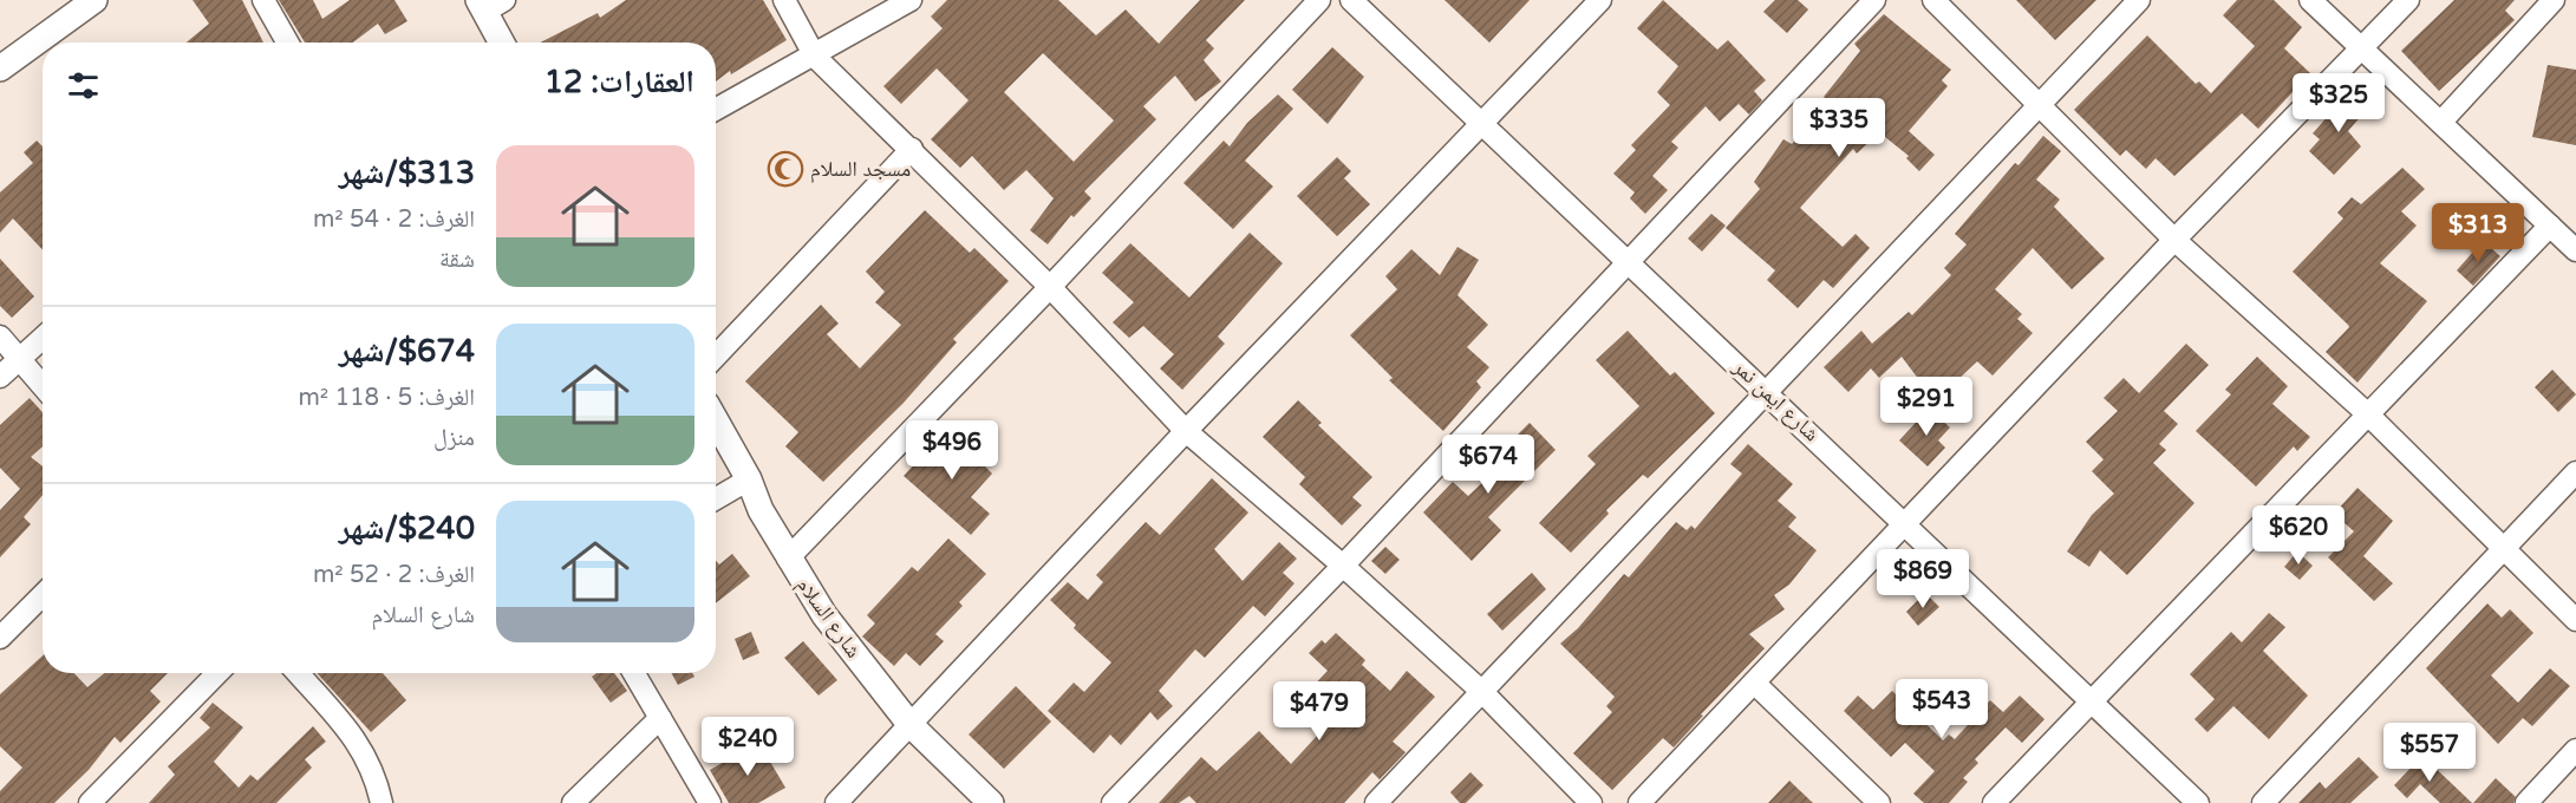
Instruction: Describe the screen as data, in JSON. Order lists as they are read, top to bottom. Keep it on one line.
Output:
{"streets":{"street":["شارع ايمن نمر","شارع السلام"]},"places":{"mosque":["مسجد السلام"]},"page":{"heading":"العقارات: 12","price":["$325","$335","$313","$291","$496","$674","$620","$869","$543","$479","$240","$557"],"list":[{"name":"$313/شهر","note":"الغرف: 2 · 54 m² · شقة"},{"name":"$674/شهر","note":"الغرف: 5 · 118 m² · منزل"},{"name":"$240/شهر","note":"الغرف: 2 · 52 m² · شارع السلام"}]}}
